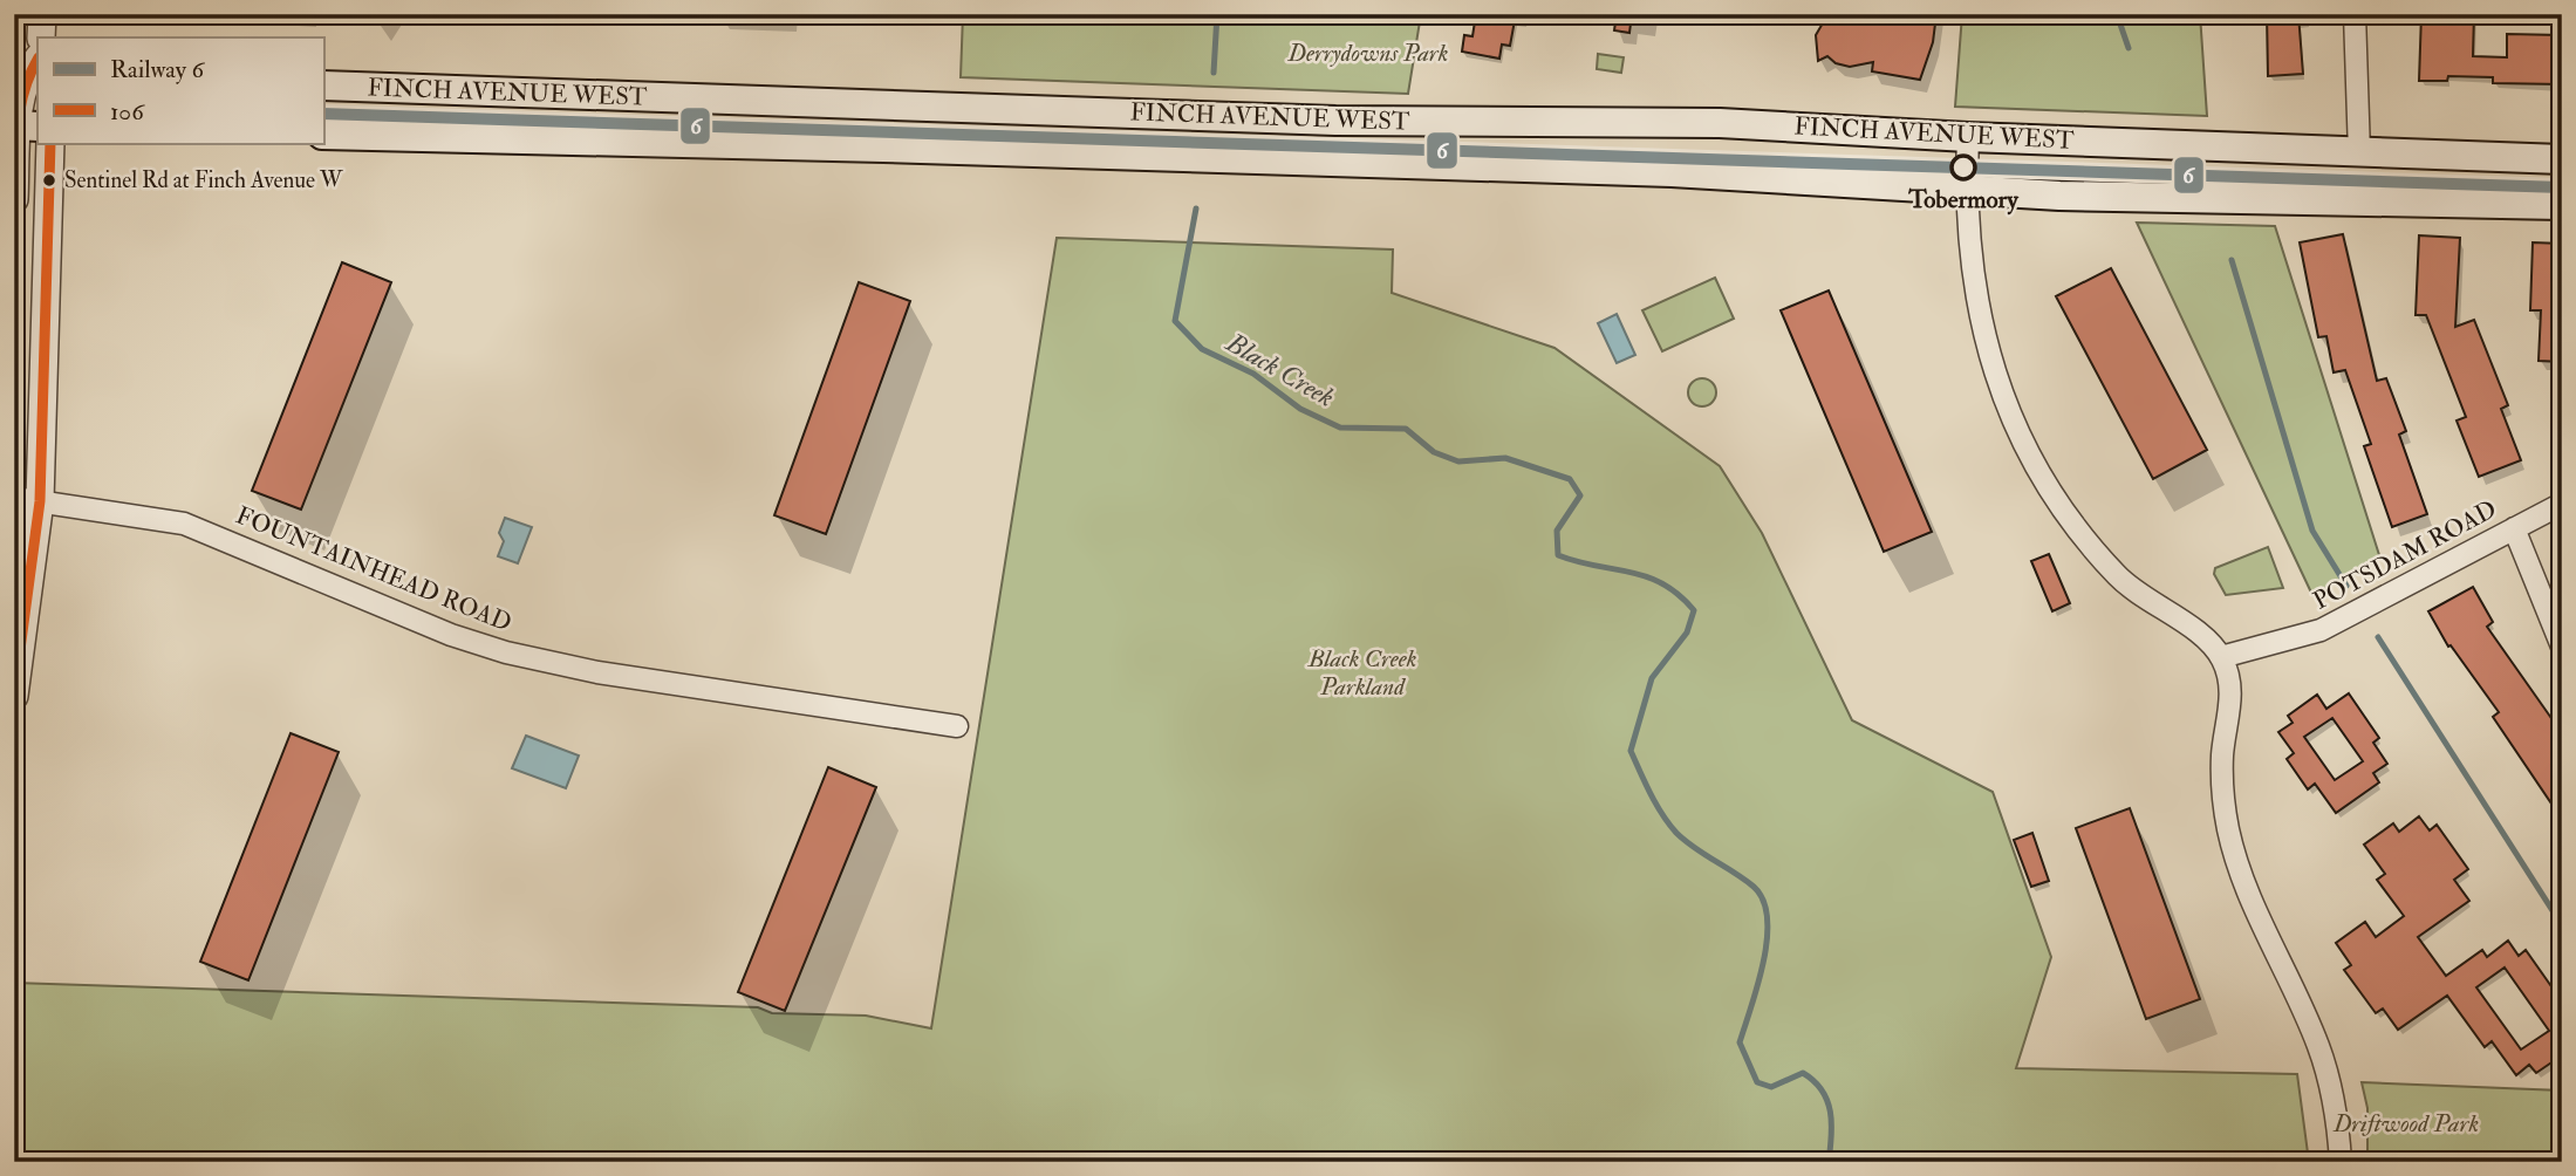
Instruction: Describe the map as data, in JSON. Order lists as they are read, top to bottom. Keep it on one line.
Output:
{"streets":{"main road":["FINCH AVENUE WEST"],"street":["POTSDAM ROAD","FOUNTAINHEAD ROAD"]},"water":["Black Creek"],"parks":["Derrydowns Park","Black Creek Parkland","Driftwood Park"],"places":["Tobermory","Sentinel Rd at Finch Avenue W"],"lines":["transit line 106","rail line 6"],"legend":["Railway 6","106"]}
